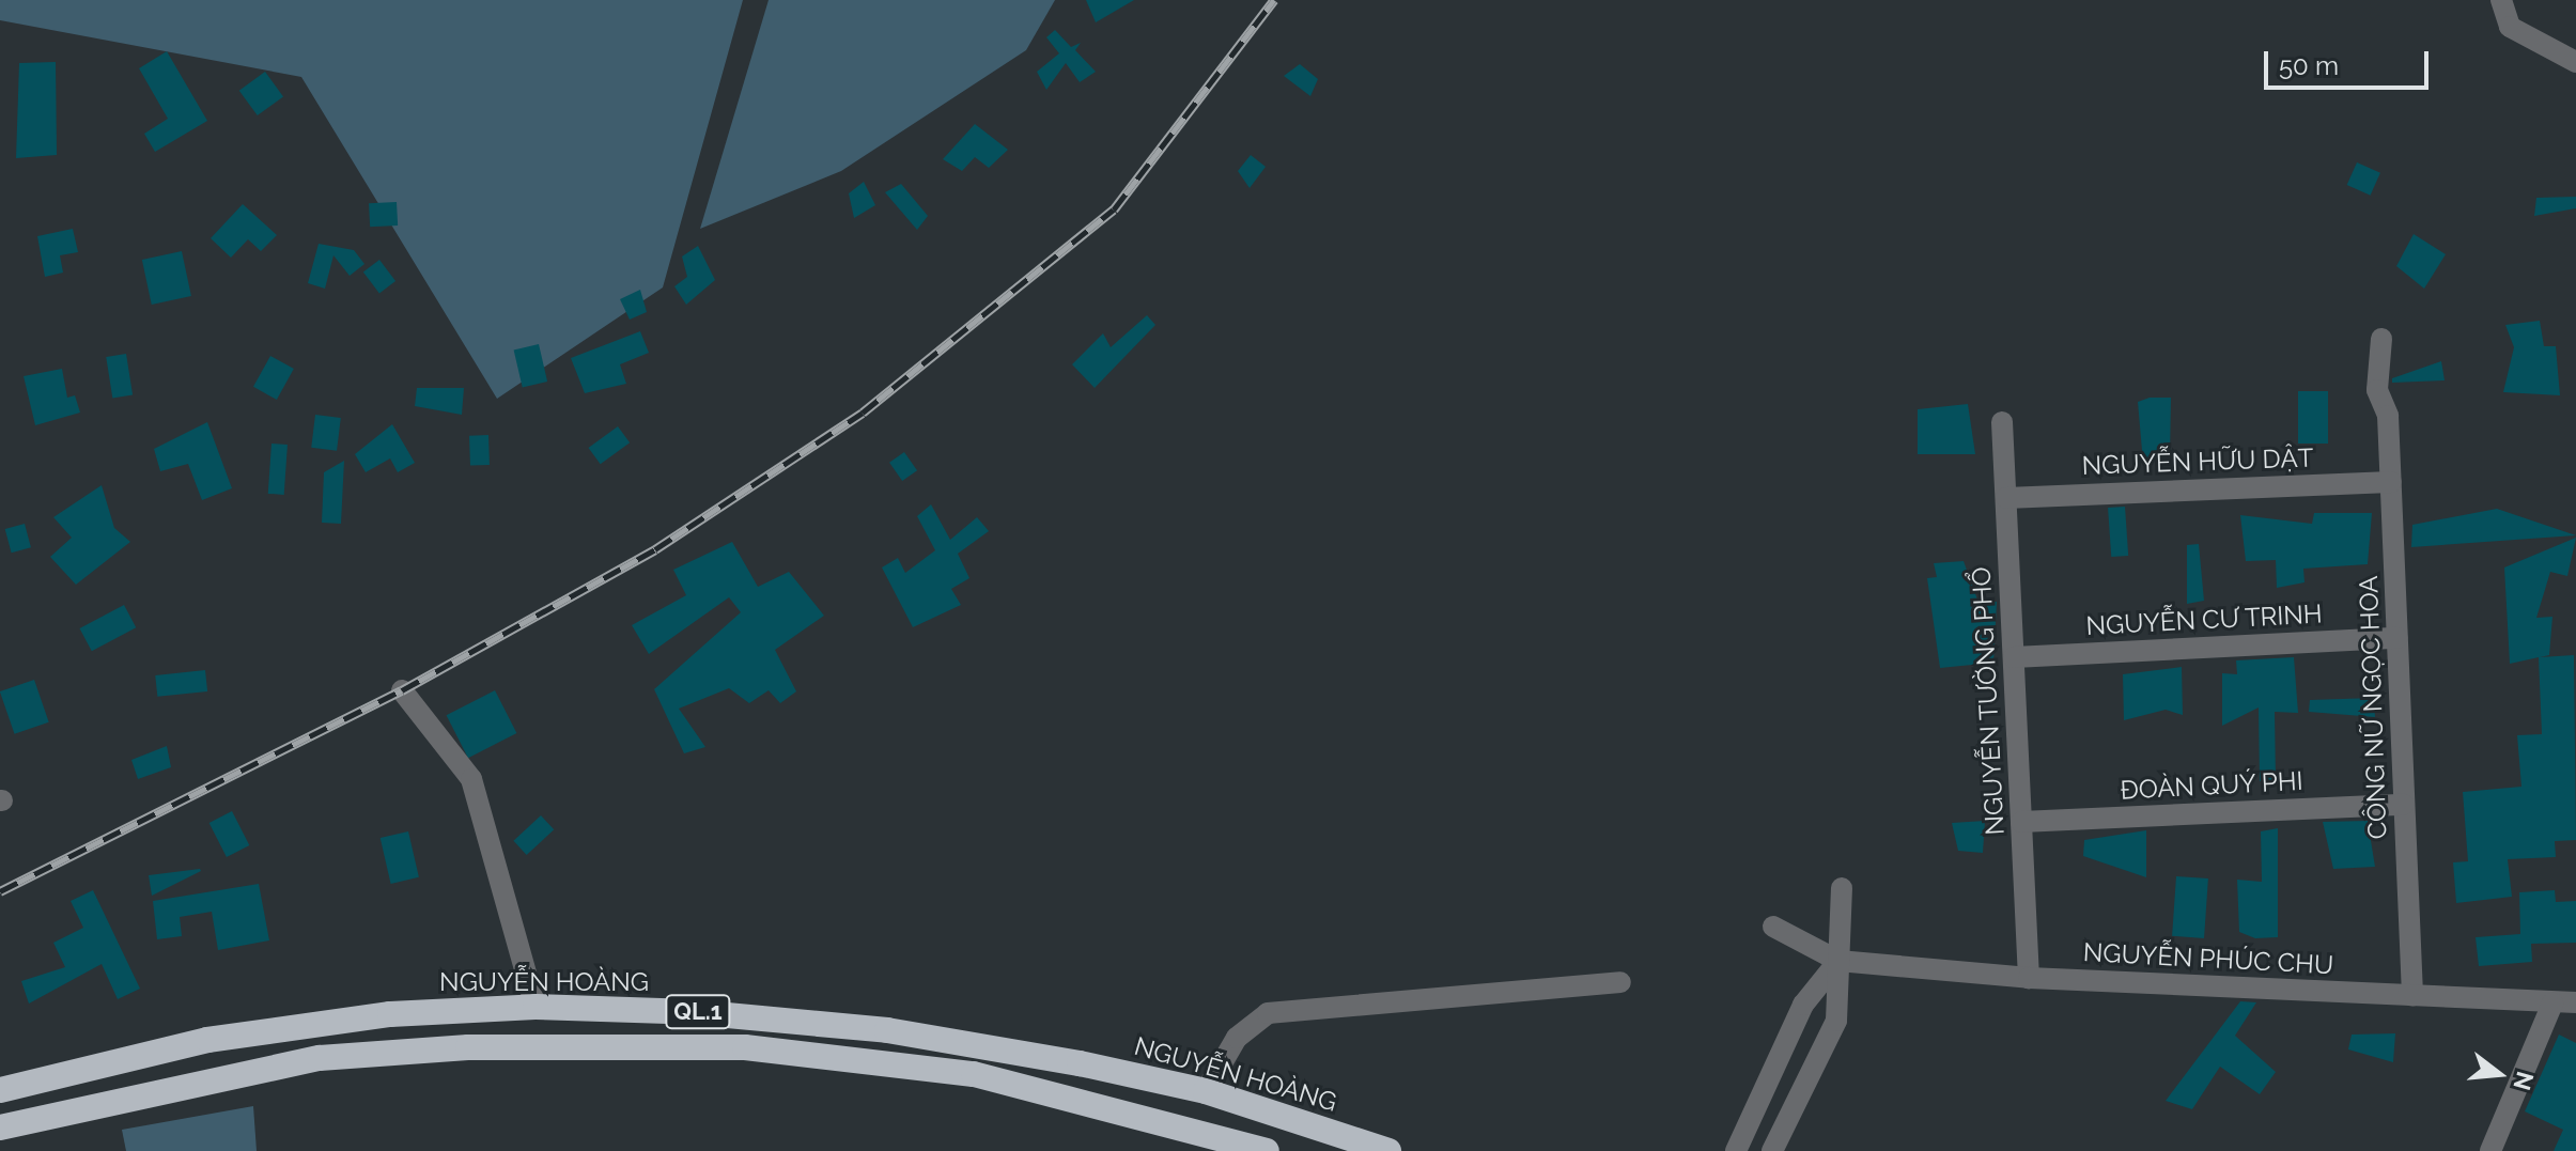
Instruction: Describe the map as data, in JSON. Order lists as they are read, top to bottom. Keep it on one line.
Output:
{"streets":{"highway":["NGUYỄN HOÀNG","QL.1"],"street":["NGUYỄN HỮU DẬT","NGUYỄN CƯ TRINH","NGUYỄN TƯỜNG PHỔ","CÔNG NỮ NGỌC HOA","ĐOÀN QUÝ PHI","NGUYỄN PHÚC CHU"]},"crossings":[["NGUYỄN HỮU DẬT","NGUYỄN TƯỜNG PHỔ"],["NGUYỄN HỮU DẬT","CÔNG NỮ NGỌC HOA"],["NGUYỄN CƯ TRINH","NGUYỄN TƯỜNG PHỔ"],["NGUYỄN CƯ TRINH","CÔNG NỮ NGỌC HOA"],["NGUYỄN TƯỜNG PHỔ","ĐOÀN QUÝ PHI"],["NGUYỄN TƯỜNG PHỔ","NGUYỄN PHÚC CHU"],["CÔNG NỮ NGỌC HOA","ĐOÀN QUÝ PHI"],["CÔNG NỮ NGỌC HOA","NGUYỄN PHÚC CHU"]],"scale_bar":"50 m","north":"right"}
